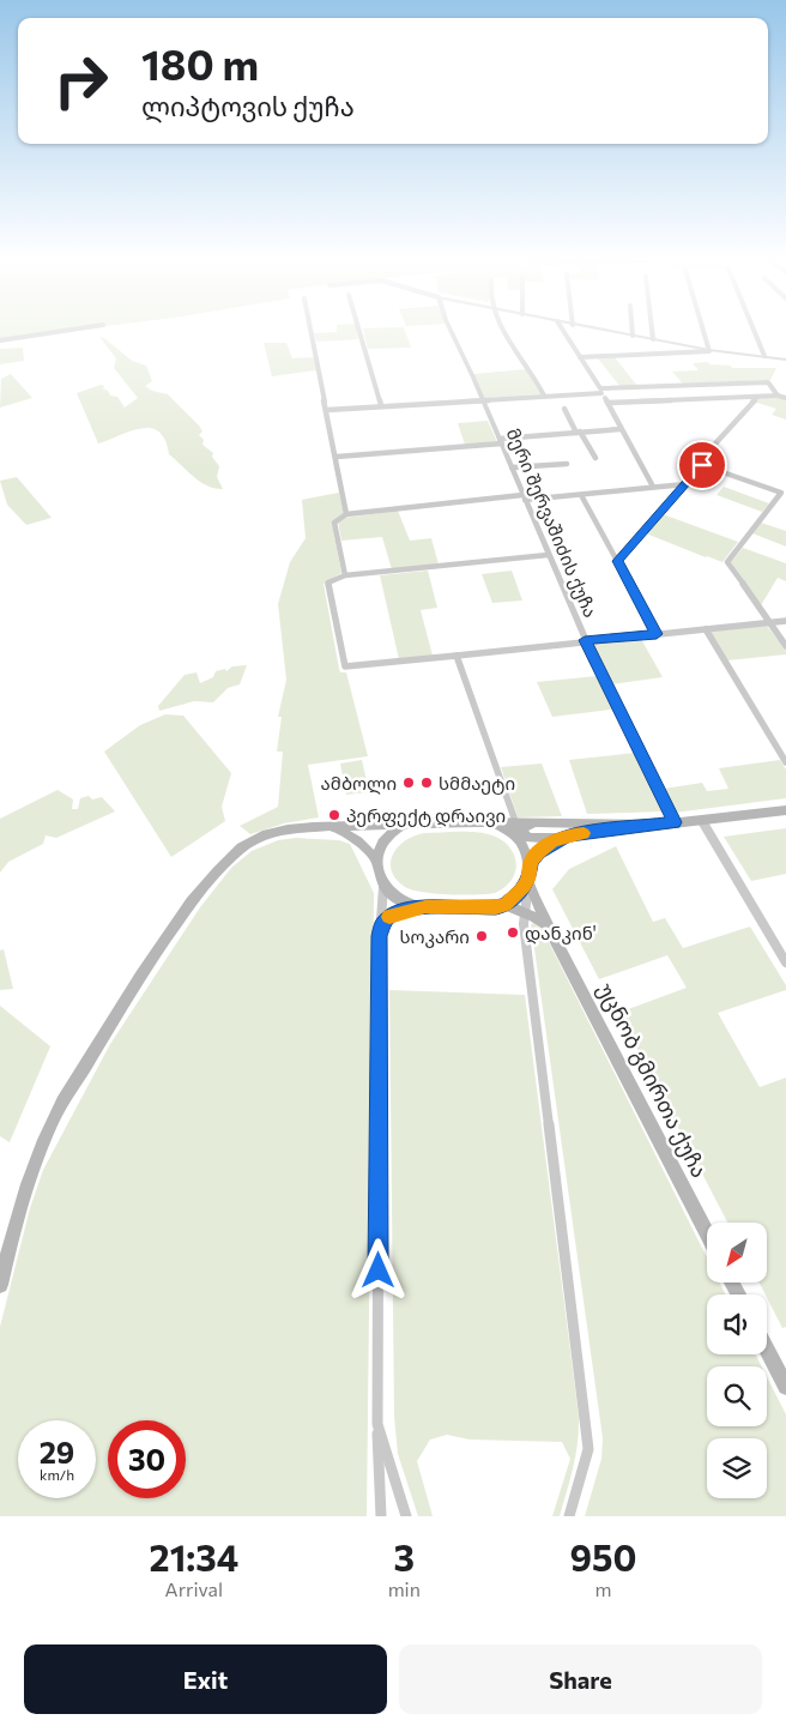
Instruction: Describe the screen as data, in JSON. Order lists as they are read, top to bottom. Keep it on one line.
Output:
{"streets":{"main road":["უცნობ გმირთა ქუჩა"],"street":["მერი შერვაშიძის ქუჩა"]},"places":["ამბოლი","სმმაეტი","პერფექტ დრაივი","დანკინ'","სოკარი"],"north":"bottom left","page":{"turn":["180 m","ლიპტოვის ქუჩა"],"speed":"29 km/h","limit":"30","eta":["21:34","Arrival","3","min","950","m"],"buttons":["Exit","Share"]}}
